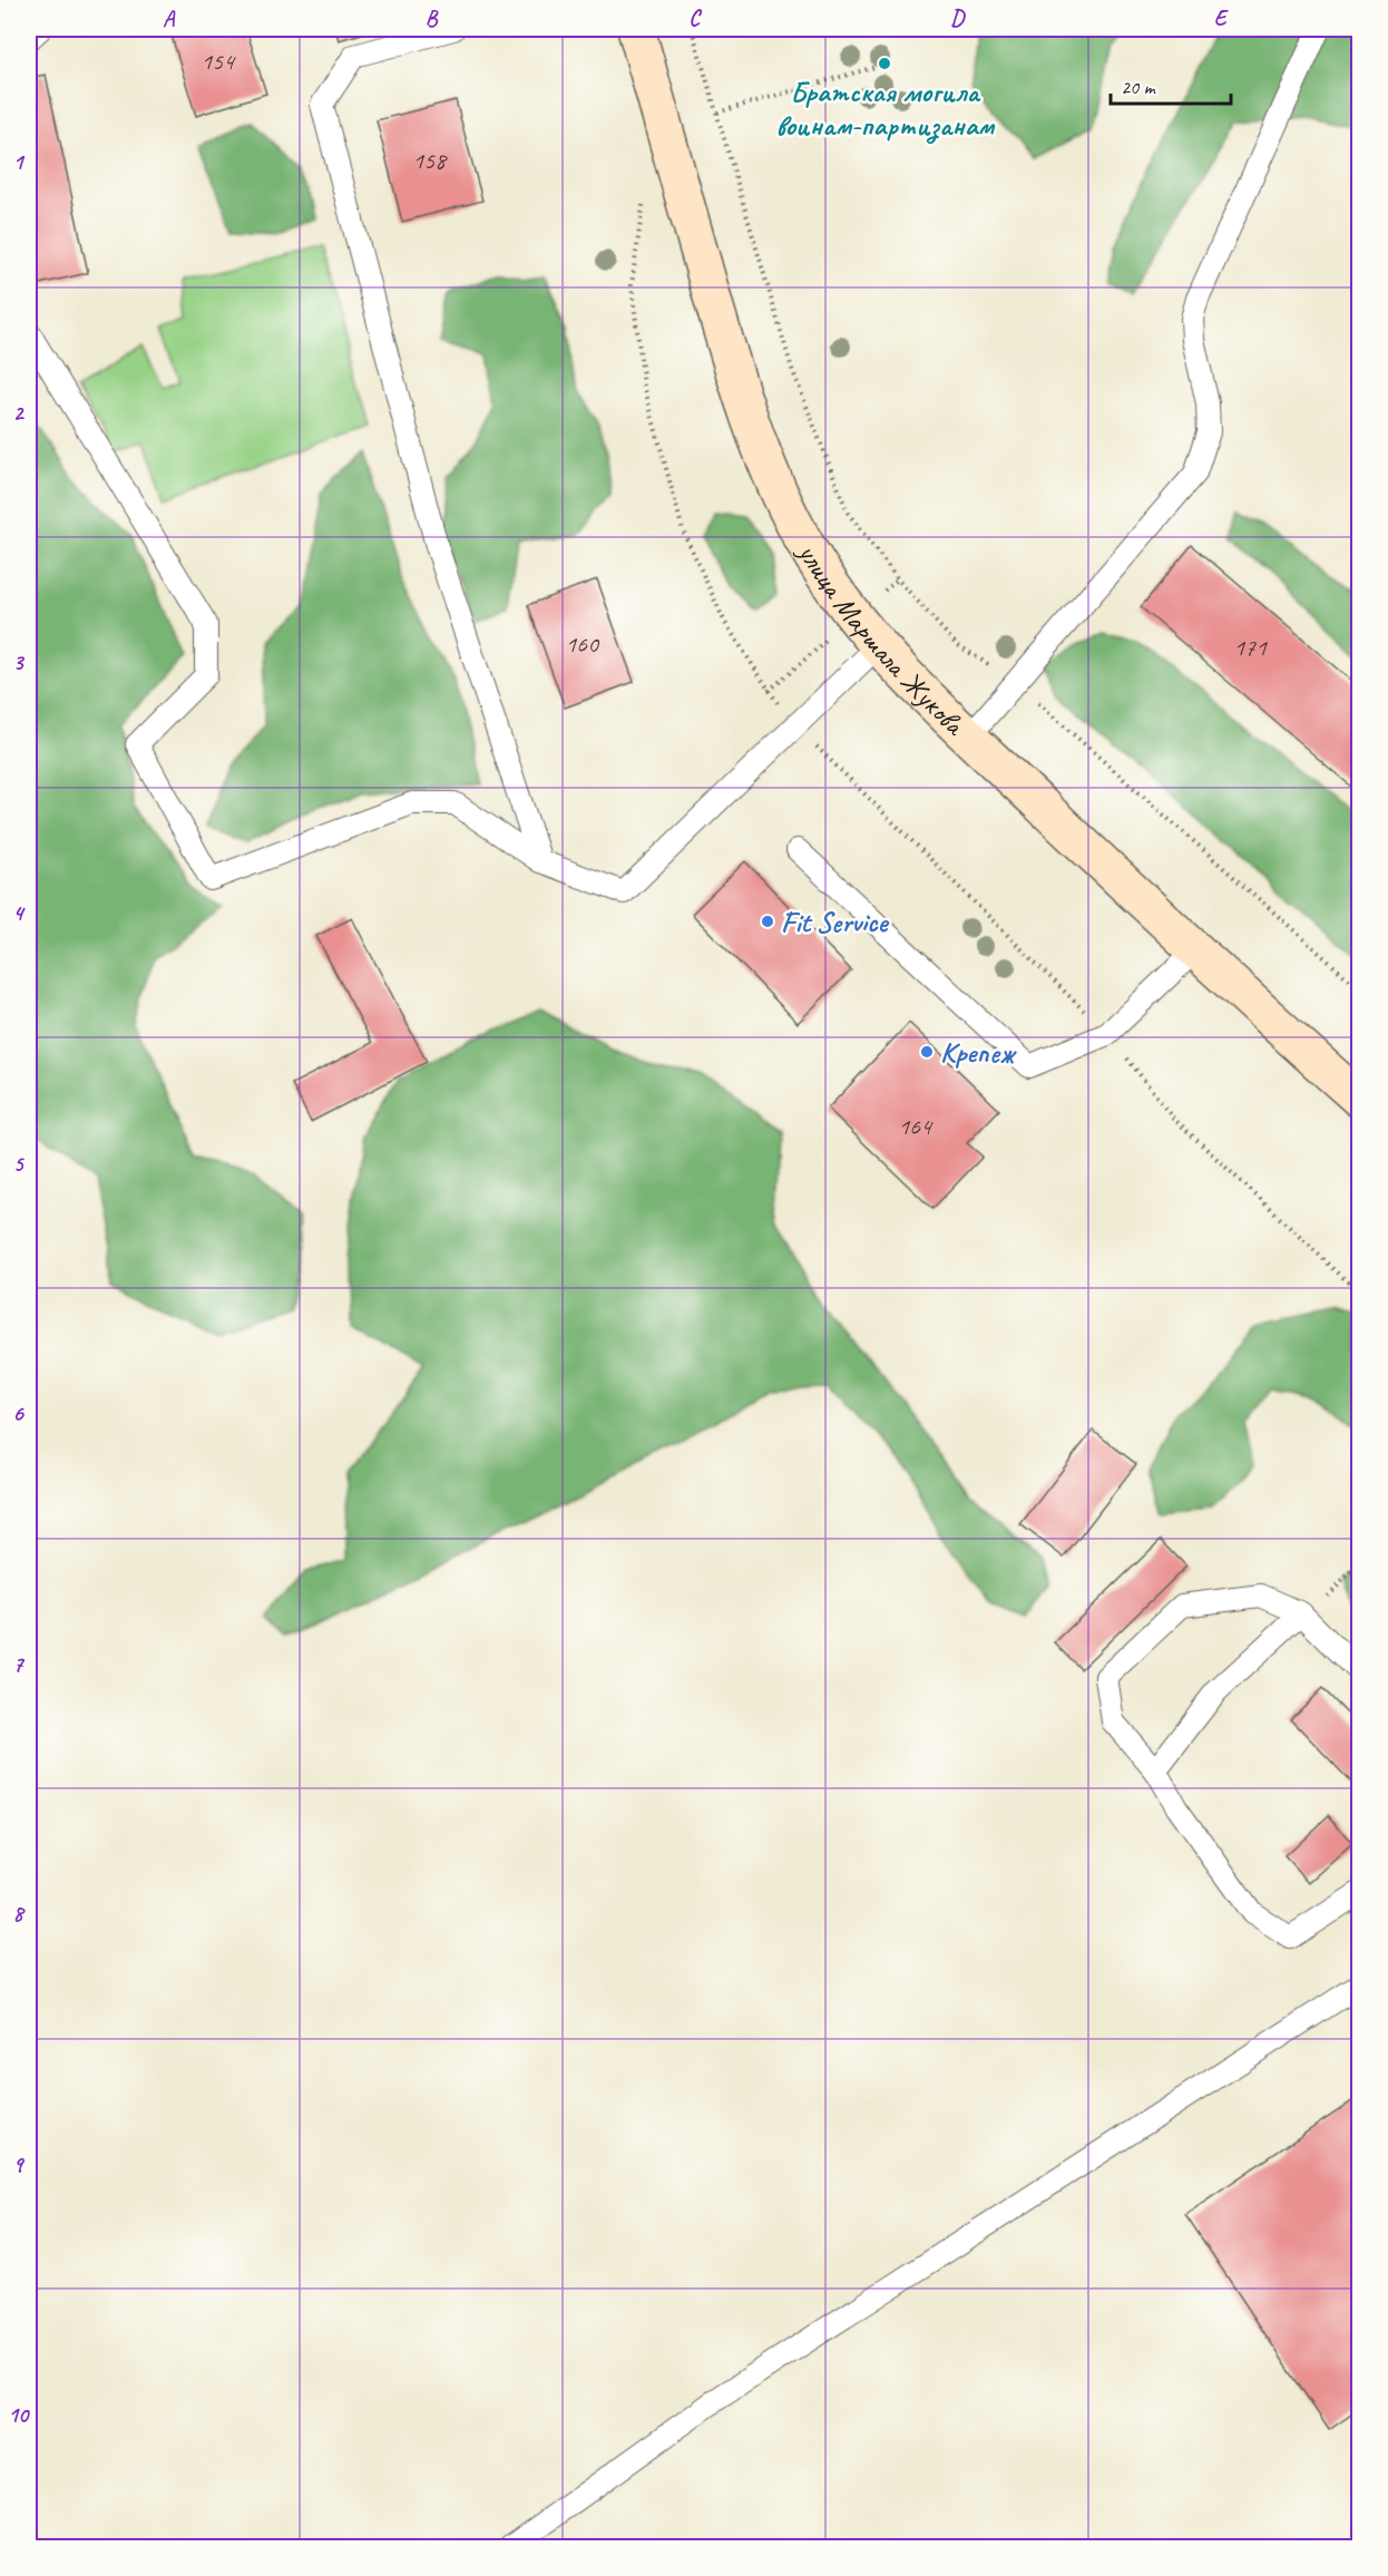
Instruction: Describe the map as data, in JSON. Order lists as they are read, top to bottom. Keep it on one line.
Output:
{"streets":{"main road":["улица Маршала Жукова"]},"places":["Братская могила воинам-партизанам","Fit Service","Крепеж"],"house_numbers":["154","158","160","171","164"],"scale_bar":"20 m","grid":{"columns":["A","B","C","D","E"],"rows":["1","2","3","4","5","6","7","8","9","10"]}}
